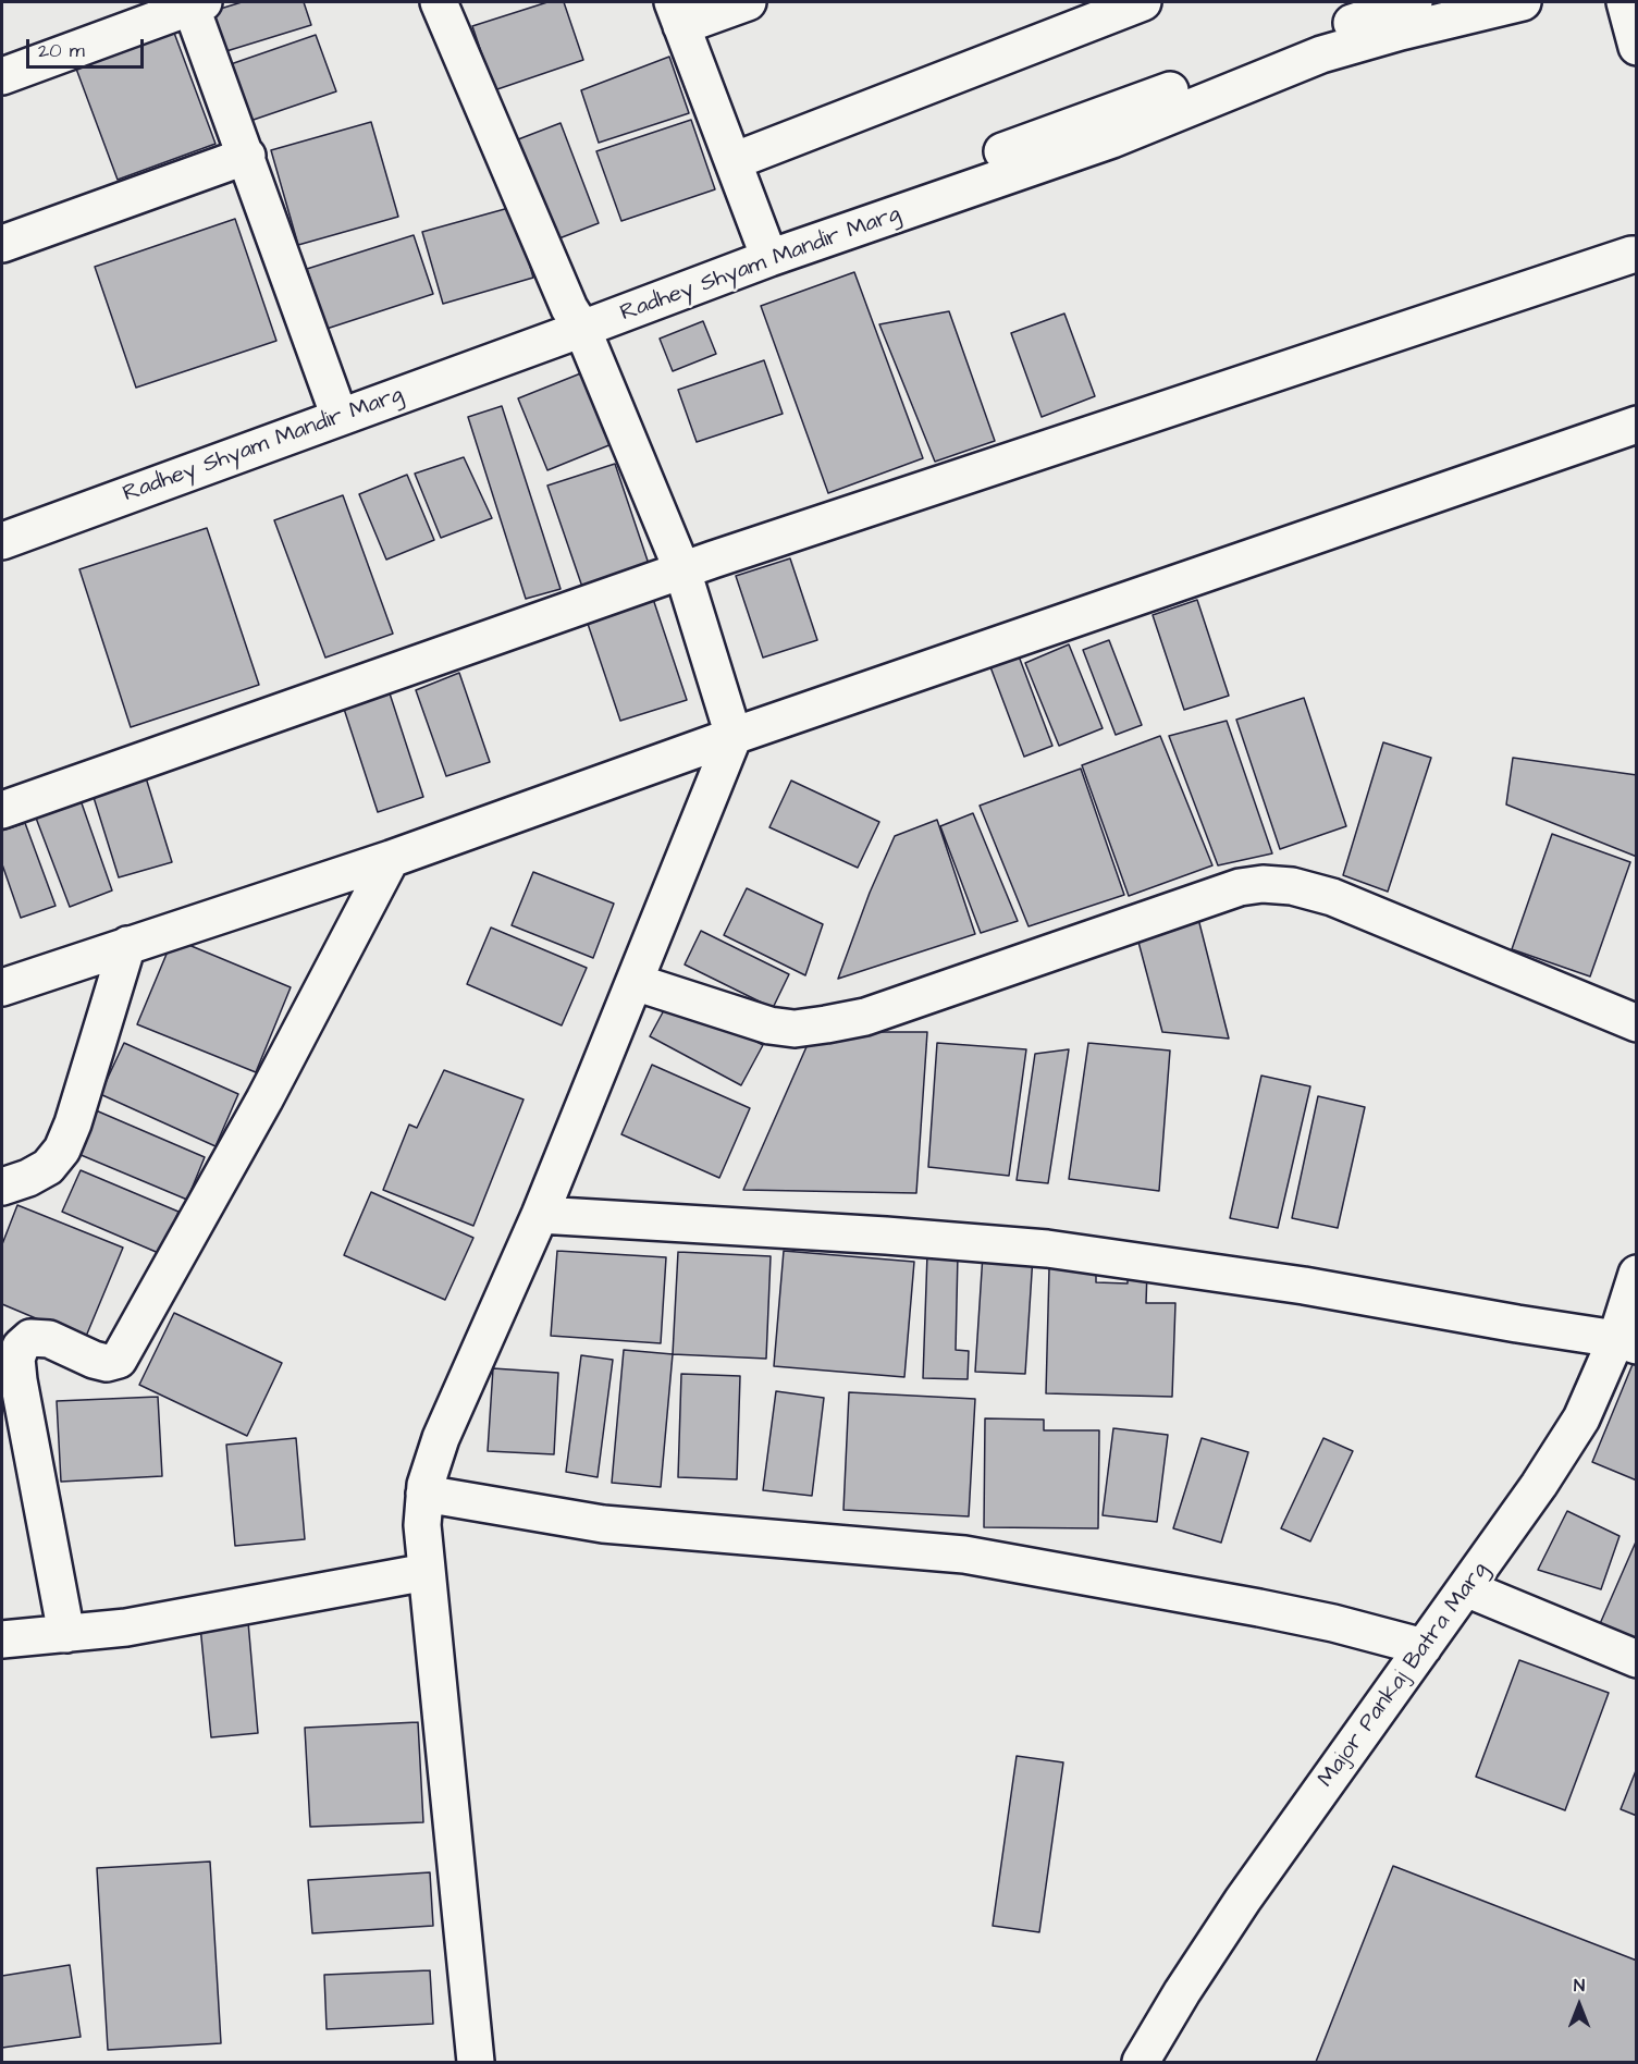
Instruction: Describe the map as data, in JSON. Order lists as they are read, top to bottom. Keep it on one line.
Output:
{"streets":{"street":["Radhey Shyam Mandir Marg","Major Pankaj Batra Marg"]},"scale_bar":"20 m","north":"top"}
